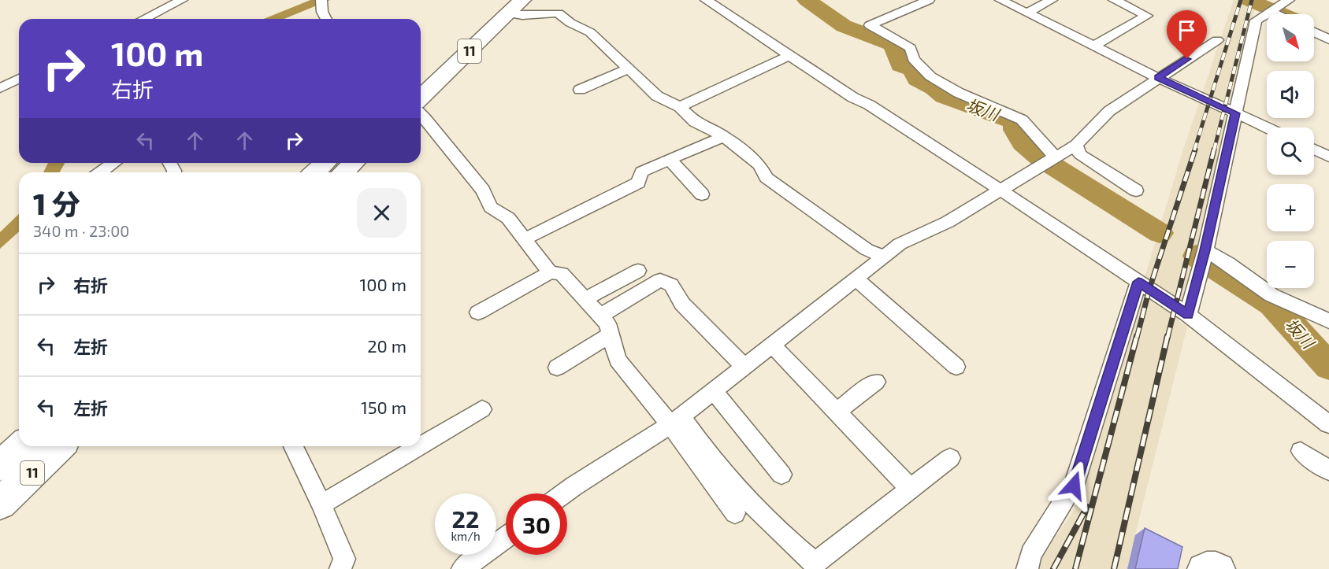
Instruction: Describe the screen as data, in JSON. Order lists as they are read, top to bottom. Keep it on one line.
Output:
{"streets":{"highway":["11"]},"water":["坂川"],"north":"bottom right","page":{"map_buttons":["+","−"],"turn":["100 m","右折"],"heading":["1 分","340 m · 23:00"],"list":[{"name":"右折","value":"100 m"},{"name":"左折","value":"20 m"},{"name":"左折","value":"150 m"}],"speed":"22 km/h","limit":"30"}}
